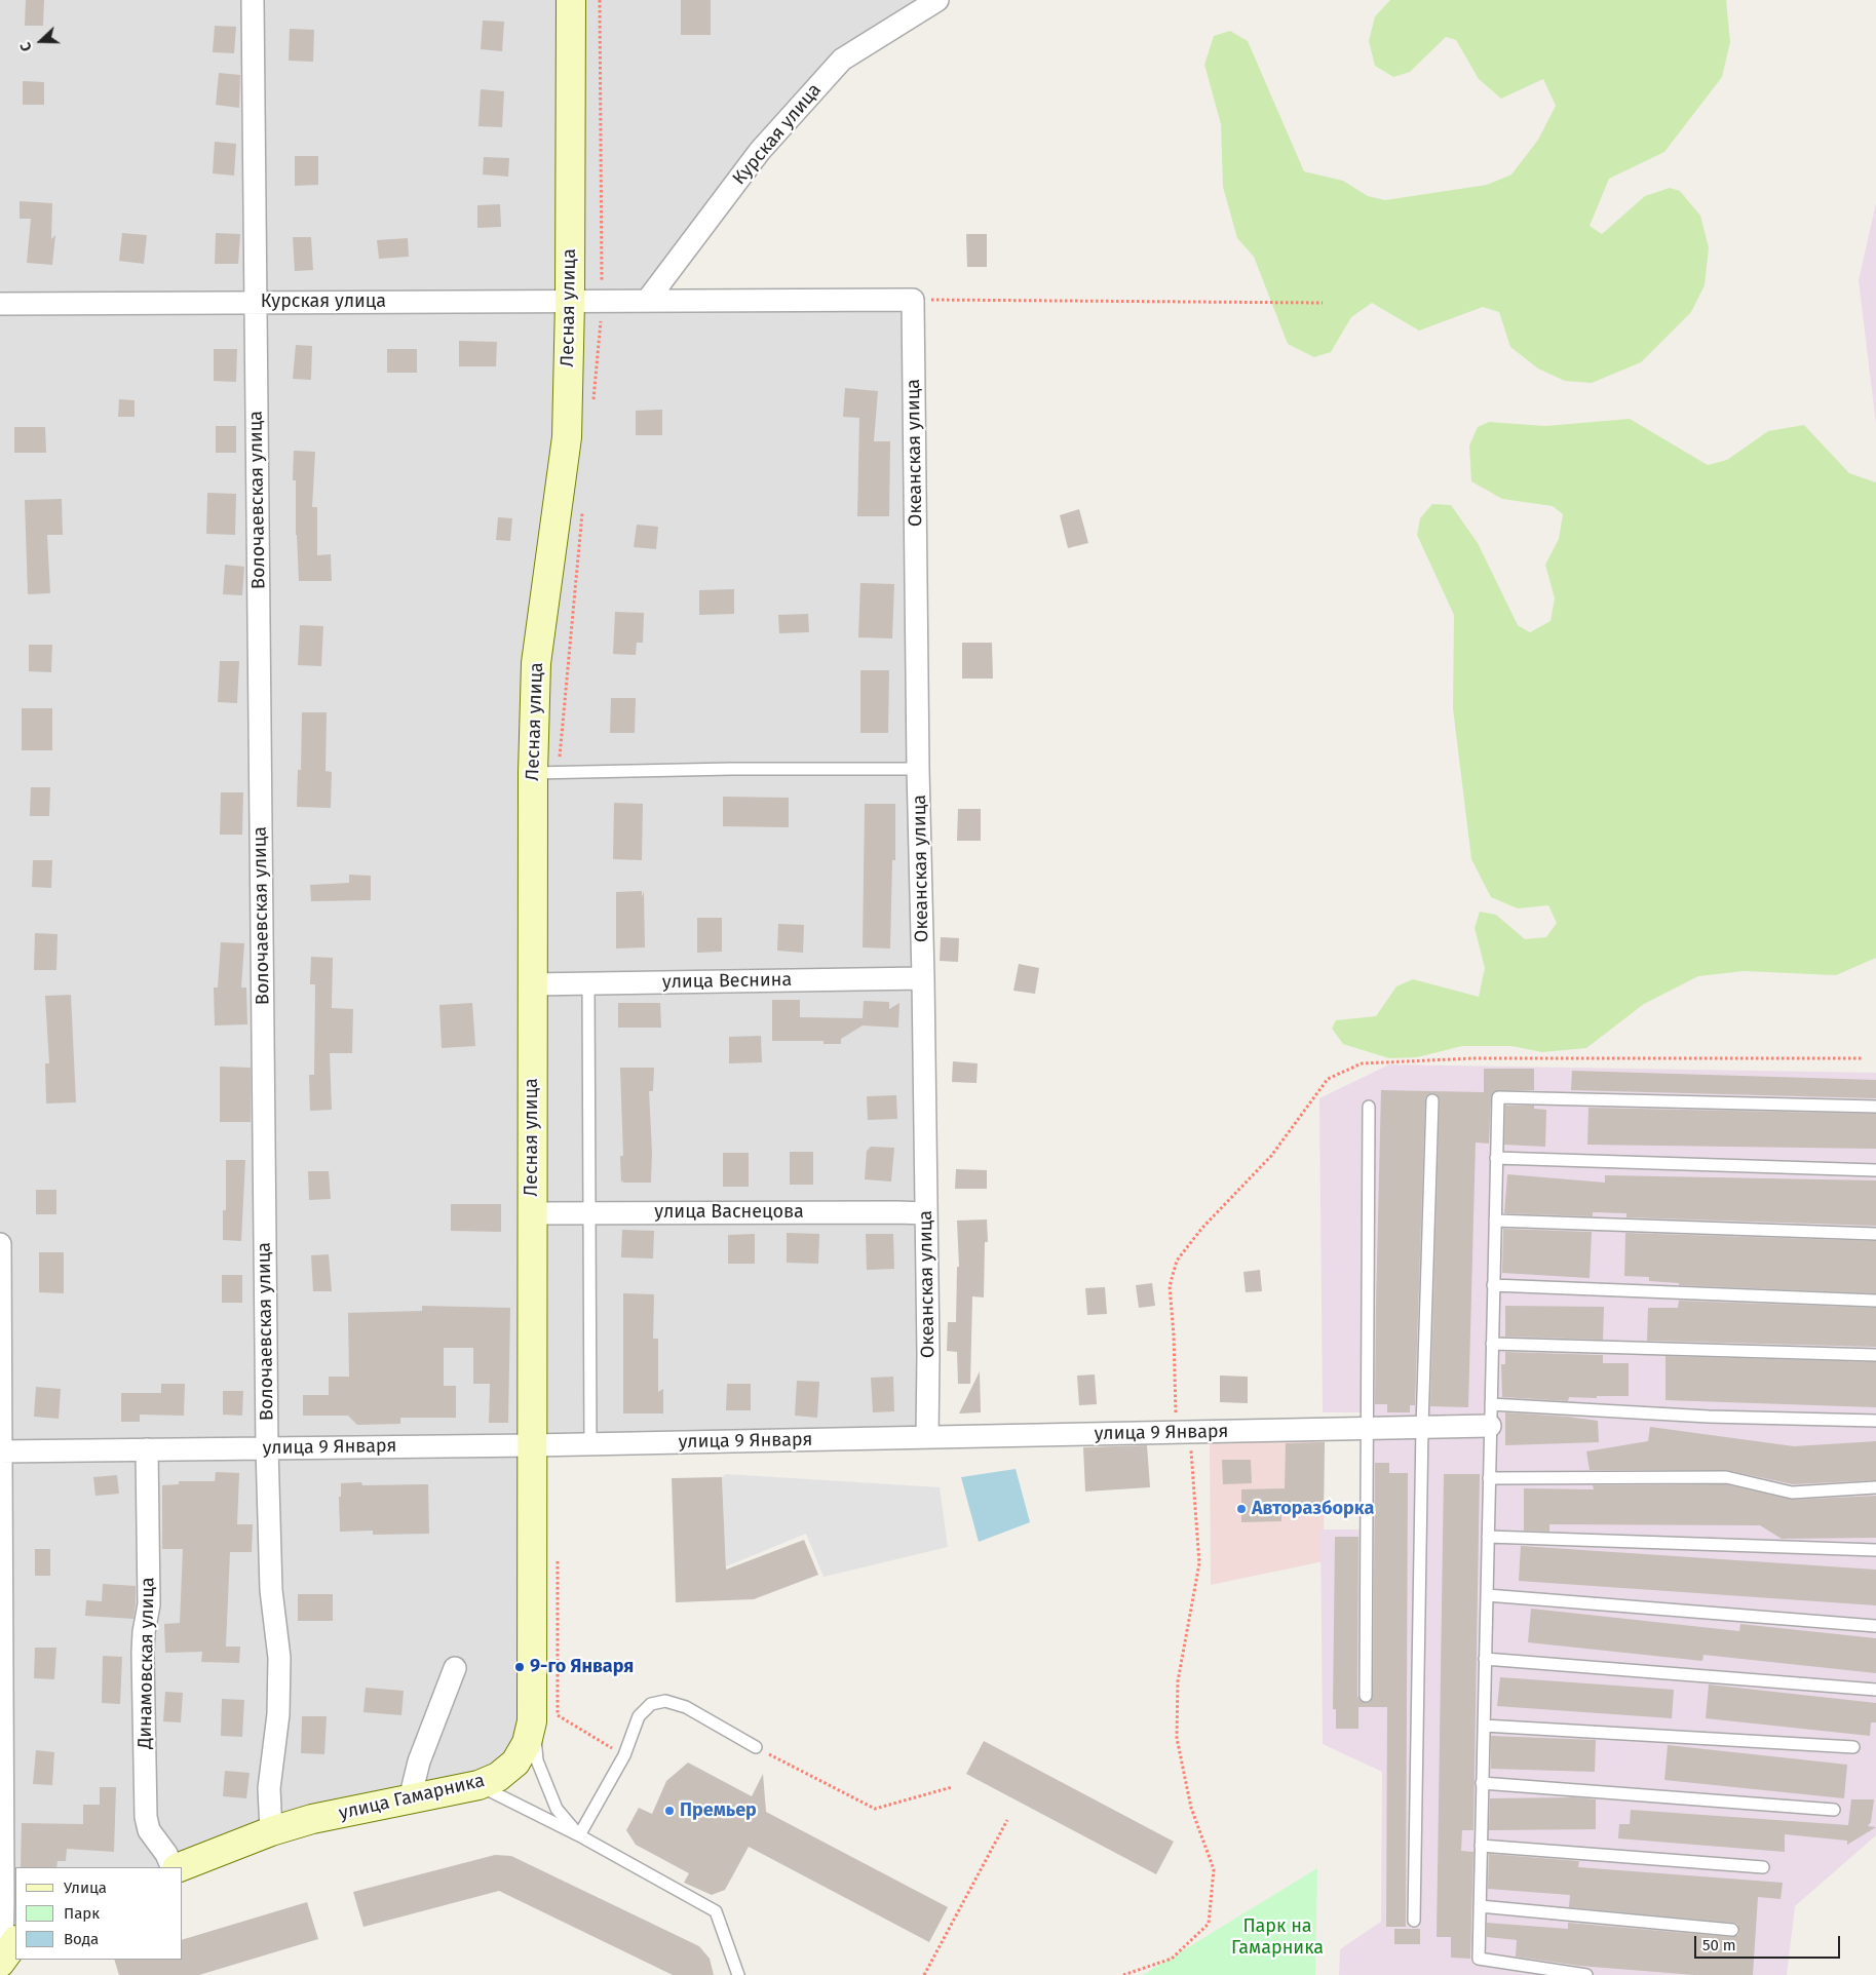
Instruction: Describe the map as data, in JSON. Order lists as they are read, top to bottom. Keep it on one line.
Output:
{"streets":{"street":["Курская улица","Лесная улица","Океанская улица","Волочаевская улица","улица Веснина","улица Васнецова","улица 9 Января","Динамовская улица","улица Гамарника"]},"crossings":[["Курская улица","Лесная улица"],["Курская улица","Океанская улица"],["Курская улица","Волочаевская улица"],["Лесная улица","улица Веснина"],["Лесная улица","улица Васнецова"],["Лесная улица","улица 9 Января"],["Лесная улица","улица Гамарника"],["Океанская улица","улица Веснина"],["Океанская улица","улица Васнецова"],["Океанская улица","улица 9 Января"],["Волочаевская улица","улица 9 Января"],["Волочаевская улица","улица Гамарника"],["улица 9 Января","Динамовская улица"],["улица 9 Января","улица Гамарника"]],"parks":["Парк на Гамарника"],"places":["Авторазборка","9-го Января","Премьер"],"legend":["Улица","Парк","Вода"],"scale_bar":"50 m","north":"left"}
